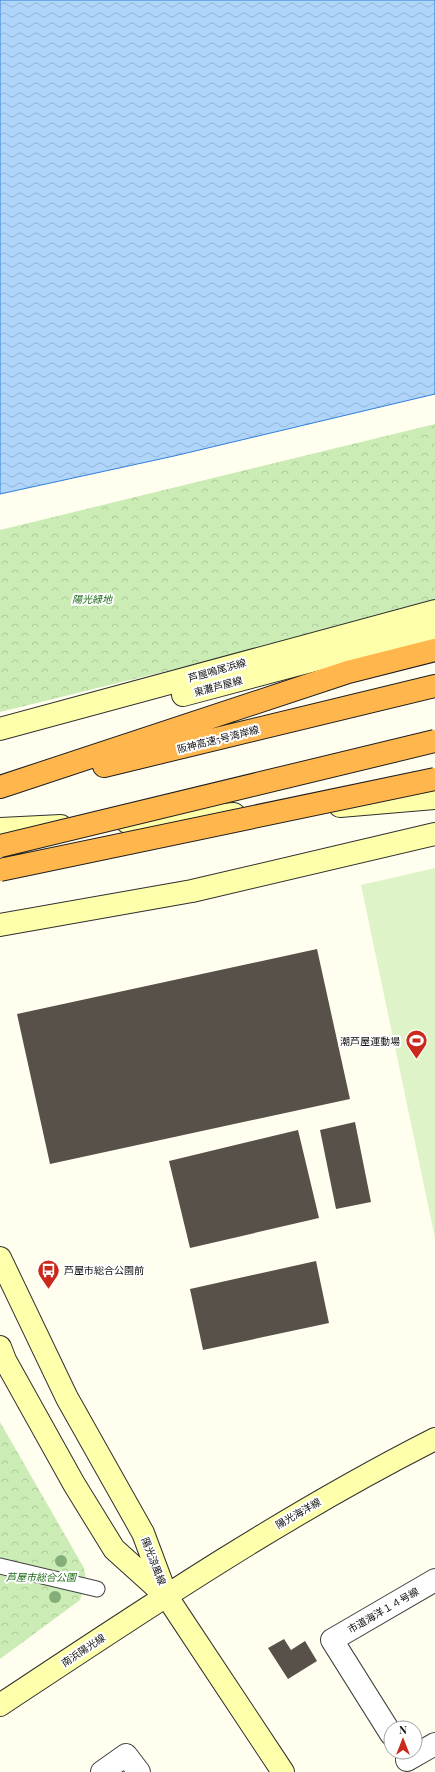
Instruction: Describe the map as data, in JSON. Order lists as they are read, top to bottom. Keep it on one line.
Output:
{"streets":{"highway":["阪神高速5号湾岸線"],"main road":["芦屋鳴尾浜線","東灘芦屋線","陽光海洋線","陽光涼風線","南浜陽光線"],"street":["市道海洋１４号線"]},"crossings":[["陽光海洋線","陽光涼風線"],["陽光海洋線","南浜陽光線"],["陽光涼風線","南浜陽光線"]],"parks":["陽光緑地","芦屋市総合公園"],"places":{"sports":["潮芦屋運動場"],"bus stop":["芦屋市総合公園前"]},"north":"top"}
